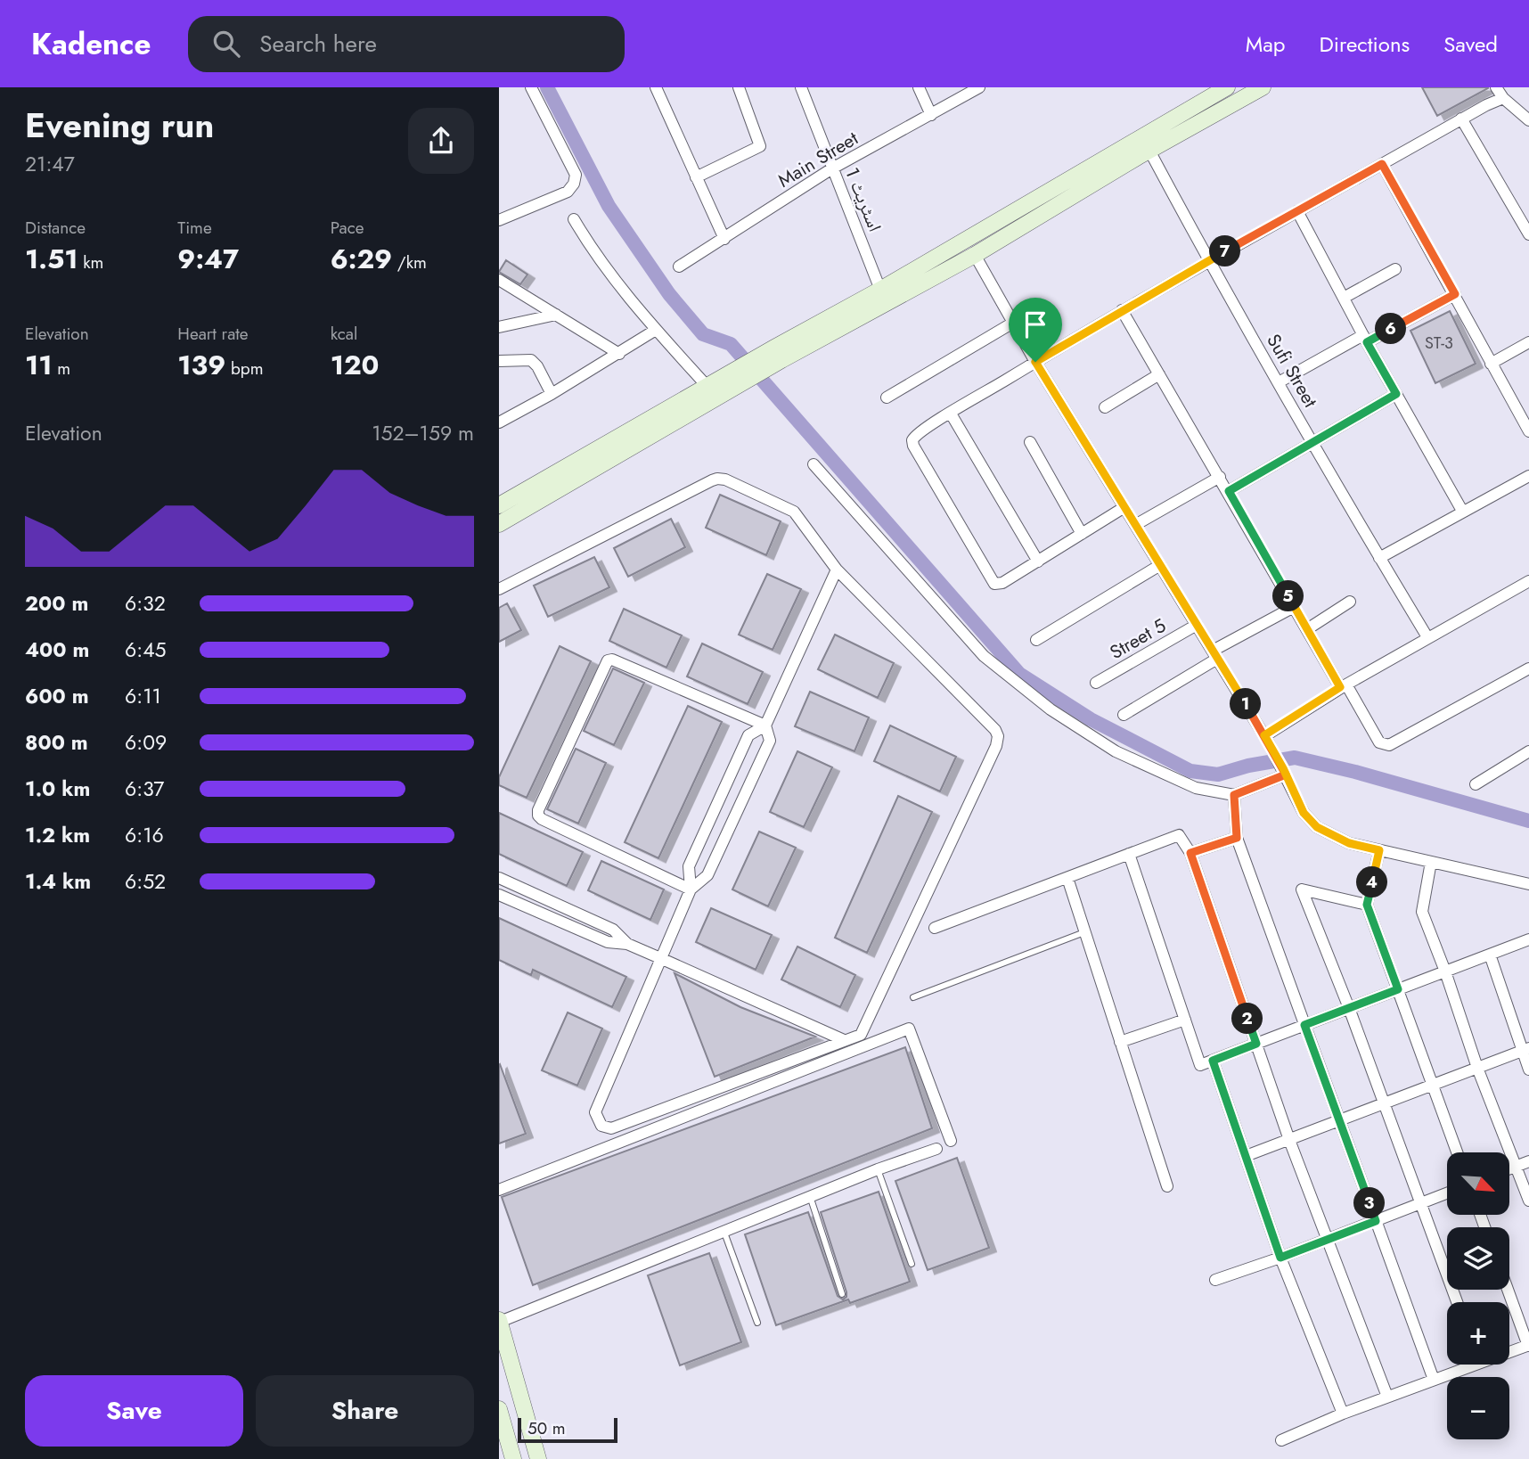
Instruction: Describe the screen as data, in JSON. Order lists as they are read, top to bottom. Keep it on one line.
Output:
{"streets":{"street":["Main Street","اسٹریٹ 1","Sufi Street","Street 5"]},"crossings":[["Main Street","اسٹریٹ 1"]],"house_numbers":["ST-3"],"scale_bar":"50 m","north":"bottom right","page":{"header":"Kadence","search":"Search here","nav":["Map","Directions","Saved"],"heading":["Evening run","21:47"],"stats":[["Distance","1.51 km"],["Time","9:47"],["Pace","6:29 /km"],["Elevation","11 m"],["Heart rate","139 bpm"],["kcal","120"]],"pins":["7","6","5","1","4","2","3"],"chart":["Elevation","152–159 m"],"list":[{"name":"200 m","note":"6:32"},{"name":"400 m","note":"6:45"},{"name":"600 m","note":"6:11"},{"name":"800 m","note":"6:09"},{"name":"1.0 km","note":"6:37"},{"name":"1.2 km","note":"6:16"},{"name":"1.4 km","note":"6:52"}],"map_buttons":["+","−"],"buttons":["Save","Share"],"scale":"50 m"}}
